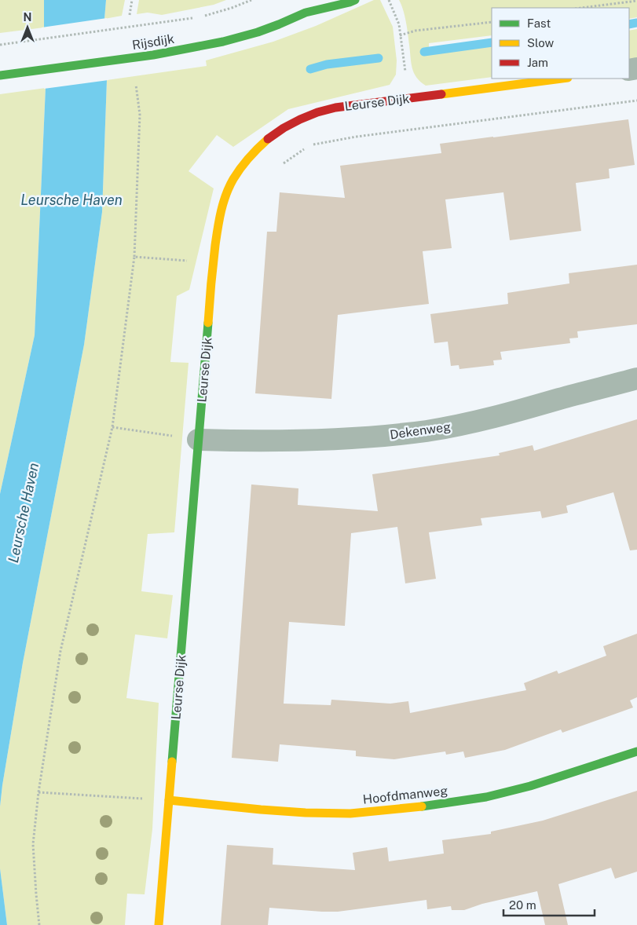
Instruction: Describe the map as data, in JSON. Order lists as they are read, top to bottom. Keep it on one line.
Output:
{"streets":{"street":["Rijsdijk","Leurse Dijk","Dekenweg","Hoofdmanweg"]},"crossings":[["Leurse Dijk","Dekenweg"],["Leurse Dijk","Hoofdmanweg"]],"water":["Leursche Haven"],"legend":["Fast","Slow","Jam"],"scale_bar":"20 m","north":"top"}
